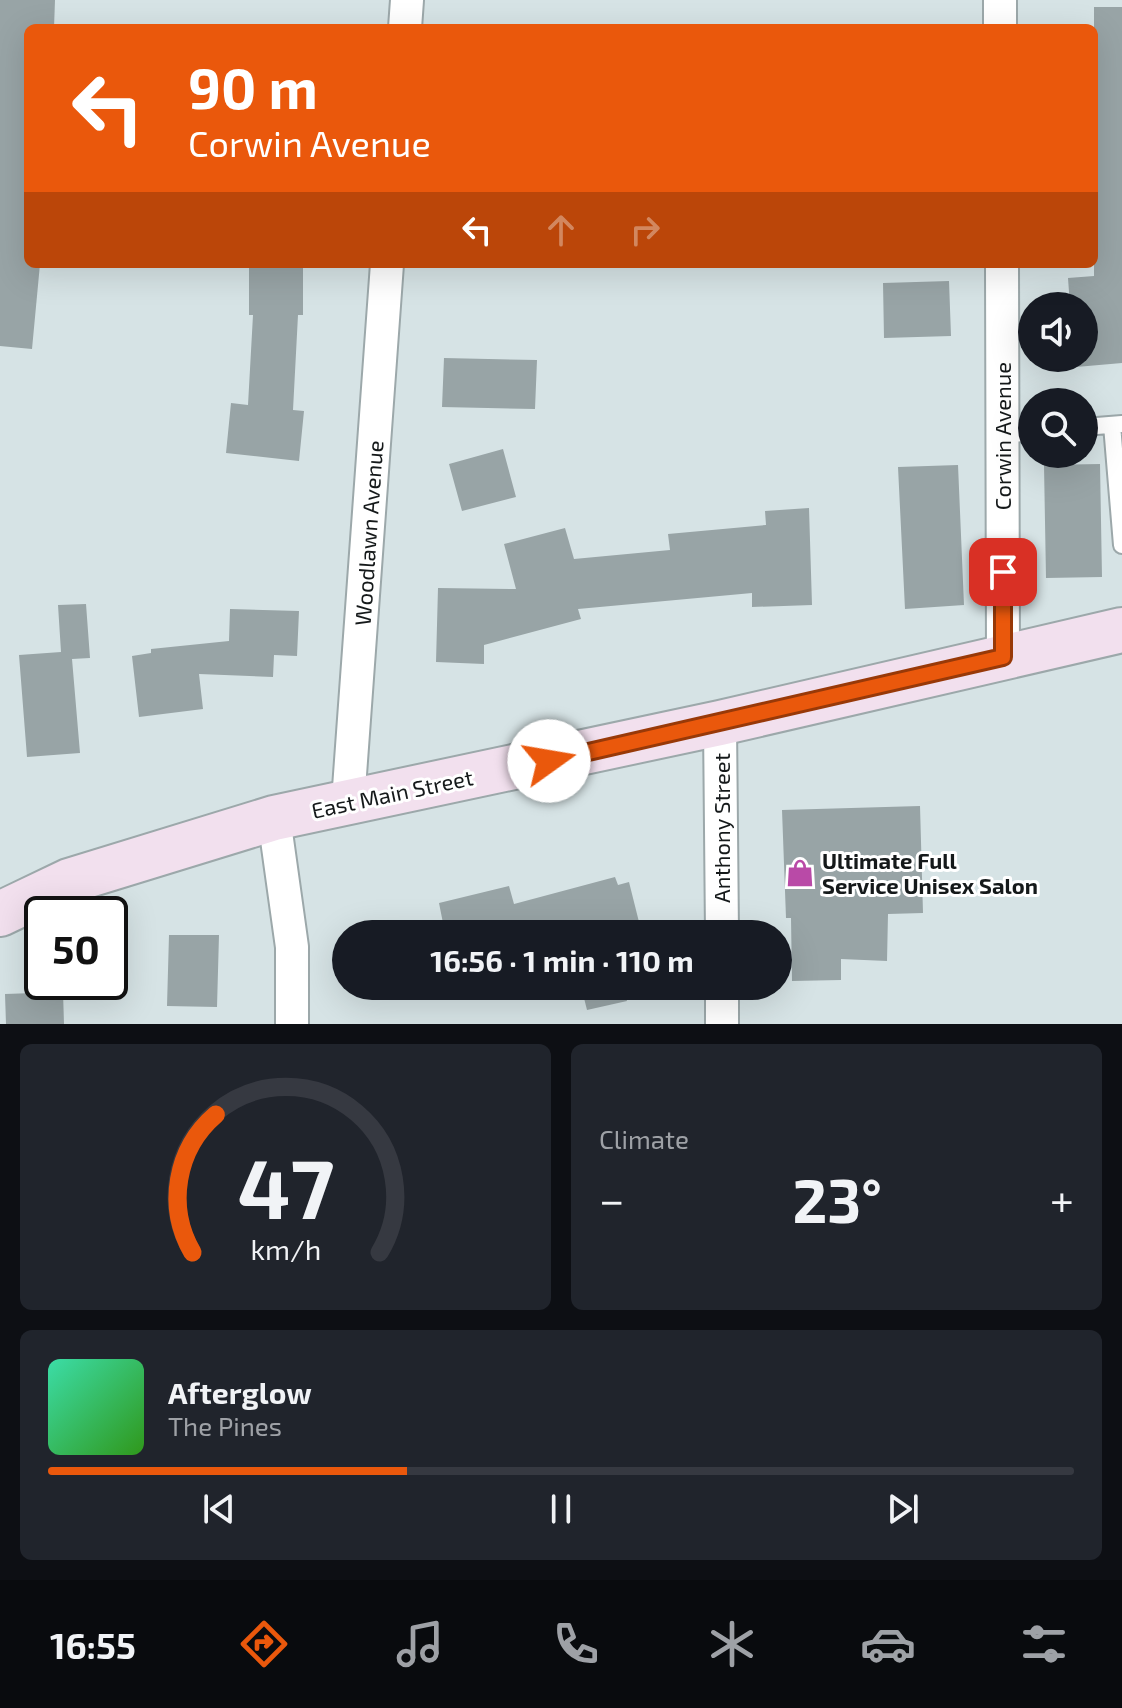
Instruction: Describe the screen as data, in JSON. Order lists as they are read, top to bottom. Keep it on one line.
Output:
{"streets":{"main road":["East Main Street"],"street":["Corwin Avenue","Woodlawn Avenue","Anthony Street"]},"crossings":[["Corwin Avenue","East Main Street"],["Woodlawn Avenue","East Main Street"],["East Main Street","Anthony Street"]],"places":{"shop":["Ultimate Full Service Unisex Salon"]},"page":{"turn":["90 m","Corwin Avenue"],"limit":"50","trip":"16:56 · 1 min · 110 m","tile":"Climate","heat":["−","23°","+"],"song":["Afterglow","The Pines"],"tabs":"16:55","gauge":["47","km/h"]}}
